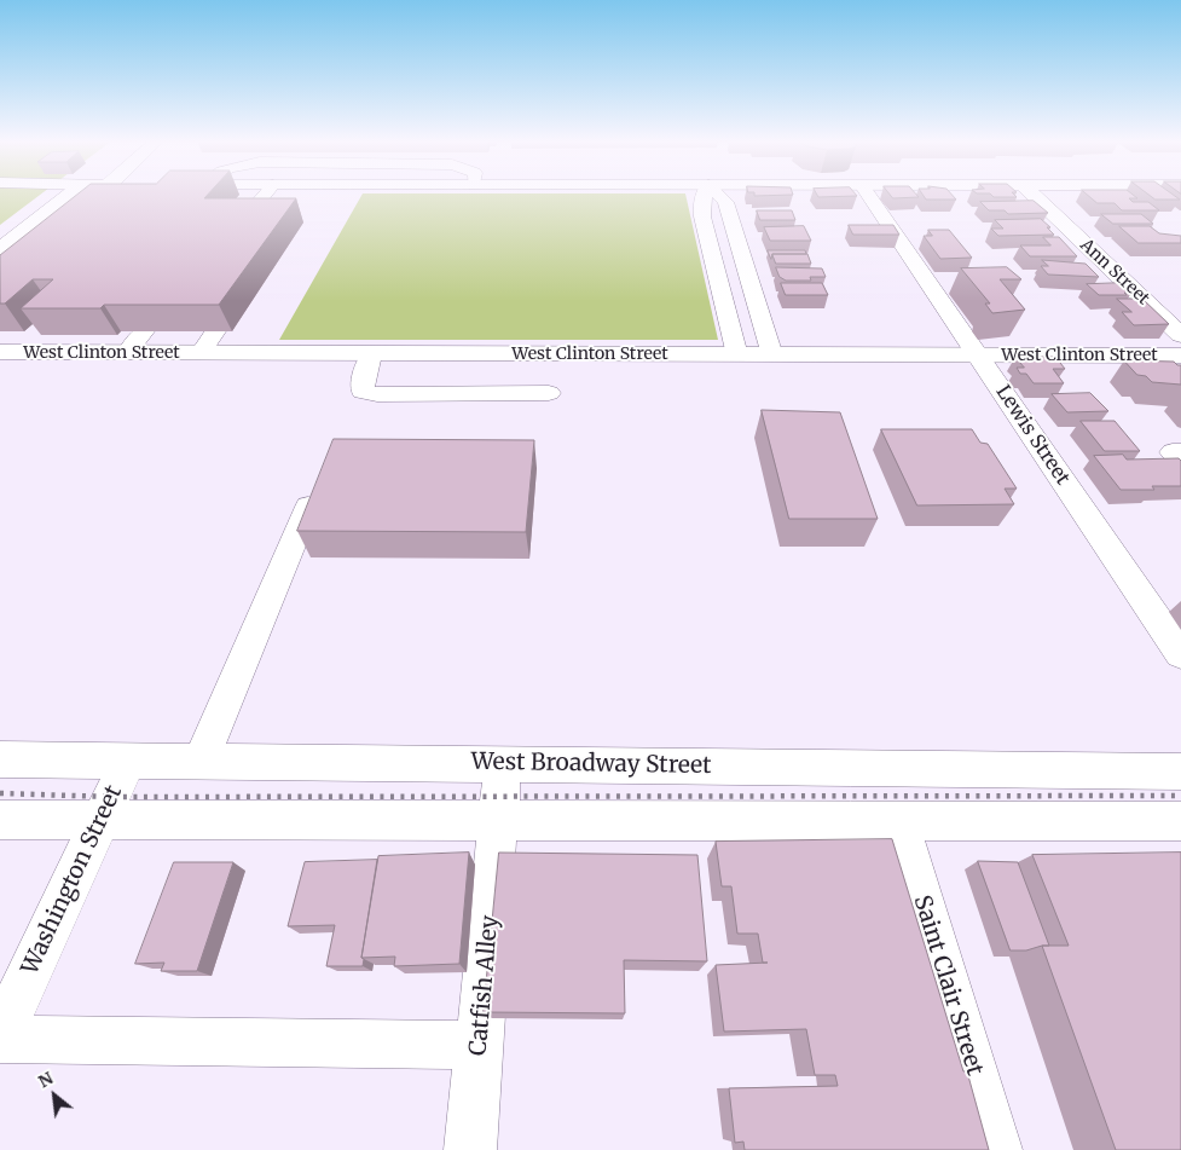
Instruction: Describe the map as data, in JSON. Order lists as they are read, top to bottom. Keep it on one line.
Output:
{"streets":{"main road":["Ann Street","West Clinton Street"],"street":["Lewis Street","West Broadway Street","Washington Street","Catfish Alley","Saint Clair Street"]},"crossings":[["West Clinton Street","Lewis Street"],["West Broadway Street","Washington Street"],["West Broadway Street","Catfish Alley"]],"north":"top left"}
